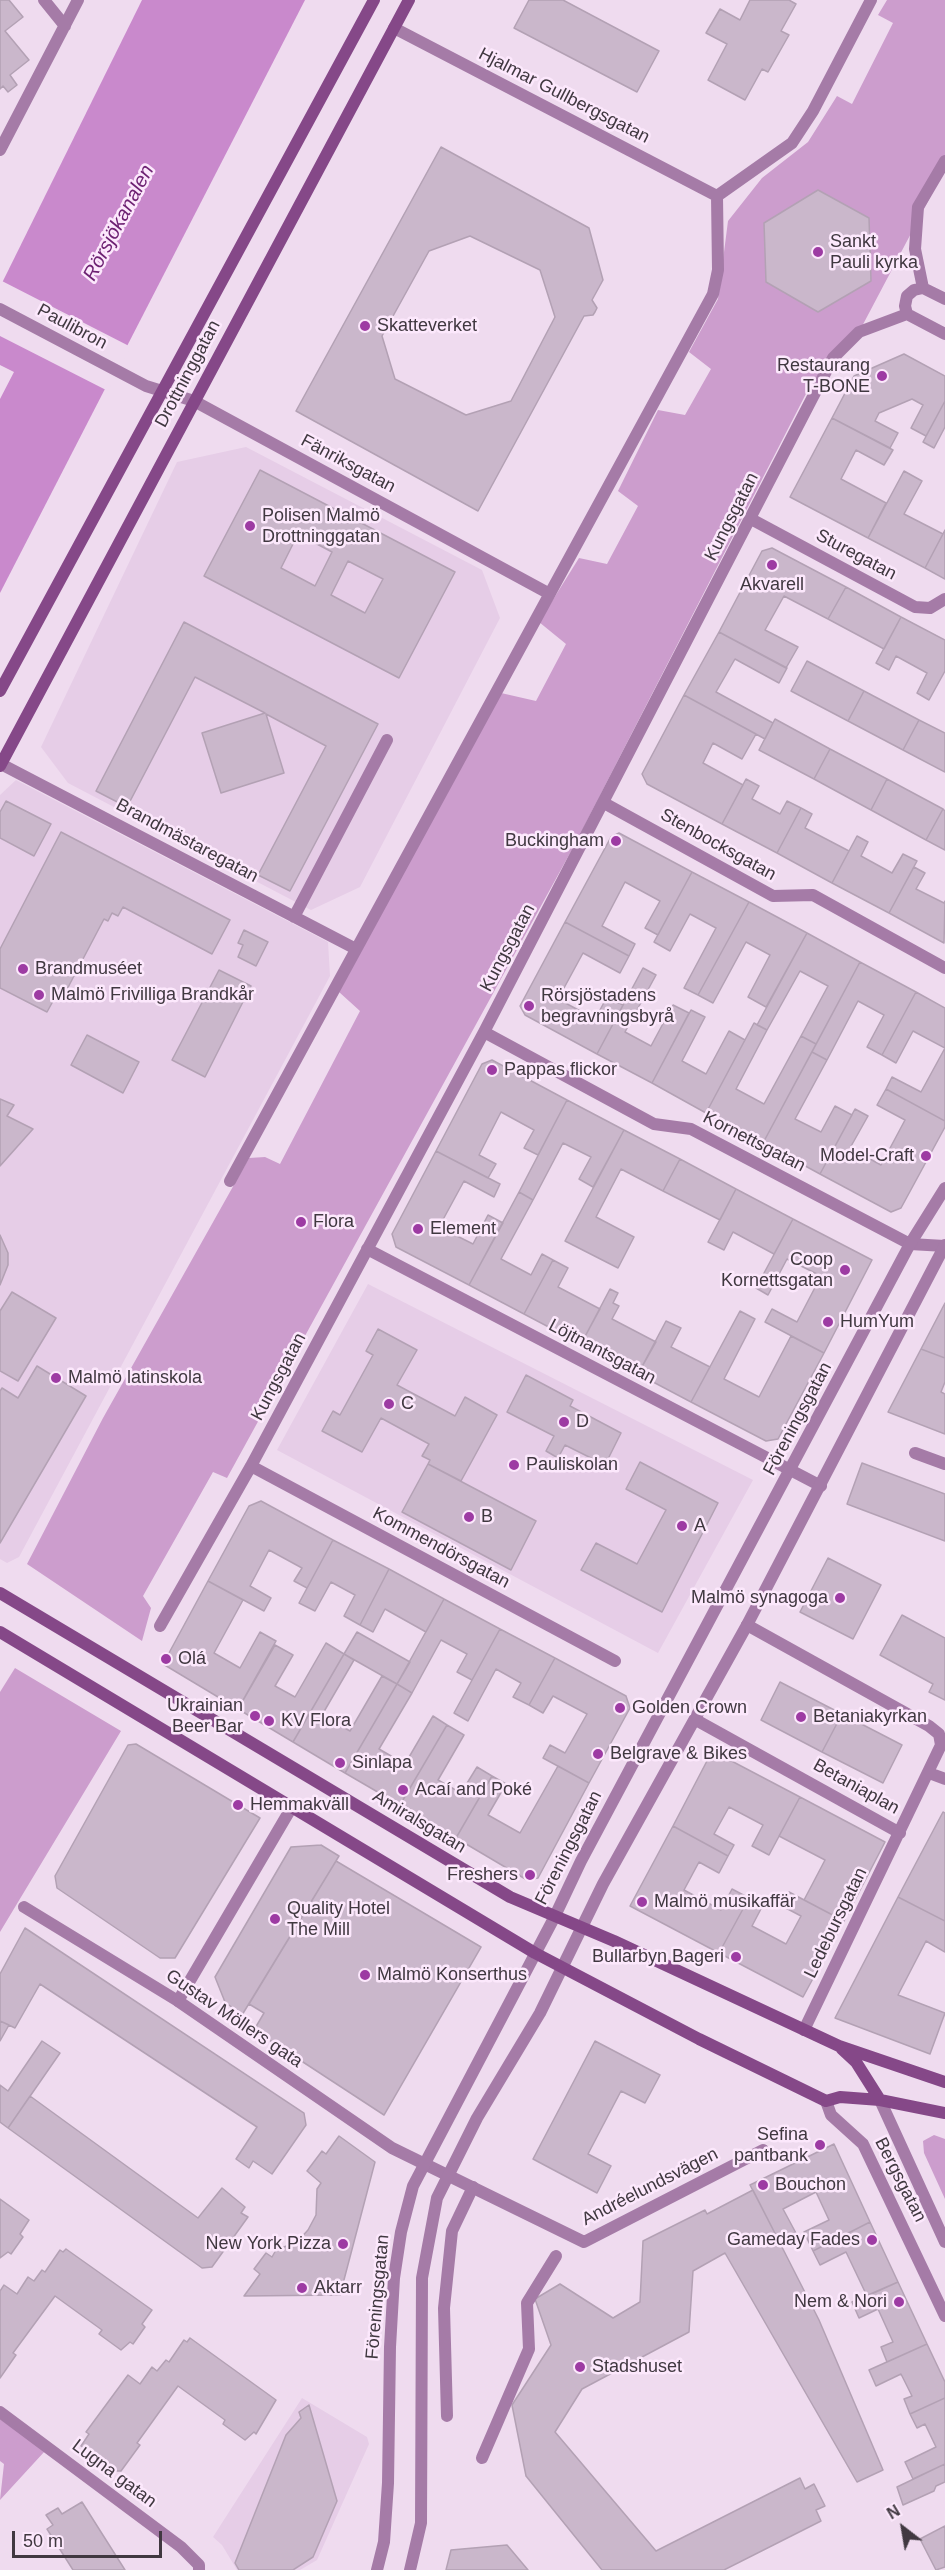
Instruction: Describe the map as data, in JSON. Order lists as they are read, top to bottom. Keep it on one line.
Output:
{"streets":{"main road":["Drottninggatan","Amiralsgatan"],"street":["Hjalmar Gullbergsgatan","Paulibron","Fänriksgatan","Kungsgatan","Sturegatan","Brandmästaregatan","Stenbocksgatan","Kornettsgatan","Löjtnantsgatan","Föreningsgatan","Kommendörsgatan","Betaniaplan","Ledebursgatan","Gustav Möllers gata","Bergsgatan","Andréelundsvägen","Lugna gatan"]},"crossings":[["Hjalmar Gullbergsgatan","Drottninggatan"],["Paulibron","Fänriksgatan"],["Drottninggatan","Fänriksgatan"],["Drottninggatan","Brandmästaregatan"],["Kungsgatan","Sturegatan"],["Kungsgatan","Stenbocksgatan"],["Kungsgatan","Kornettsgatan"],["Kungsgatan","Löjtnantsgatan"],["Kungsgatan","Kommendörsgatan"],["Kornettsgatan","Föreningsgatan"],["Löjtnantsgatan","Föreningsgatan"],["Föreningsgatan","Amiralsgatan"],["Föreningsgatan","Gustav Möllers gata"],["Föreningsgatan","Andréelundsvägen"],["Betaniaplan","Ledebursgatan"],["Amiralsgatan","Ledebursgatan"],["Amiralsgatan","Bergsgatan"],["Gustav Möllers gata","Andréelundsvägen"]],"water":["Rörsjökanalen"],"places":["Sankt Pauli kyrka","Skatteverket","Restaurang T-BONE","Polisen Malmö Drottninggatan","Akvarell","Buckingham","Brandmuséet","Malmö Frivilliga Brandkår","Rörsjöstadens begravningsbyrå","Pappas flickor","Model-Craft","Flora","Element","Coop Kornettsgatan","HumYum","Malmö latinskola","C","D","Pauliskolan","B","A","Malmö synagoga","Olá","Golden Crown","Ukrainian Beer Bar","Betaniakyrkan","KV Flora","Belgrave & Bikes","Sinlapa","Acaí and Poké","Hemmakväll","Freshers","Malmö musikaffär","Quality Hotel The Mill","Bullarbyn Bageri","Malmö Konserthus","Sefina pantbank","Bouchon","Gameday Fades","New York Pizza","Aktarr","Nem & Nori","Stadshuset"],"scale_bar":"50 m","north":"top left"}
